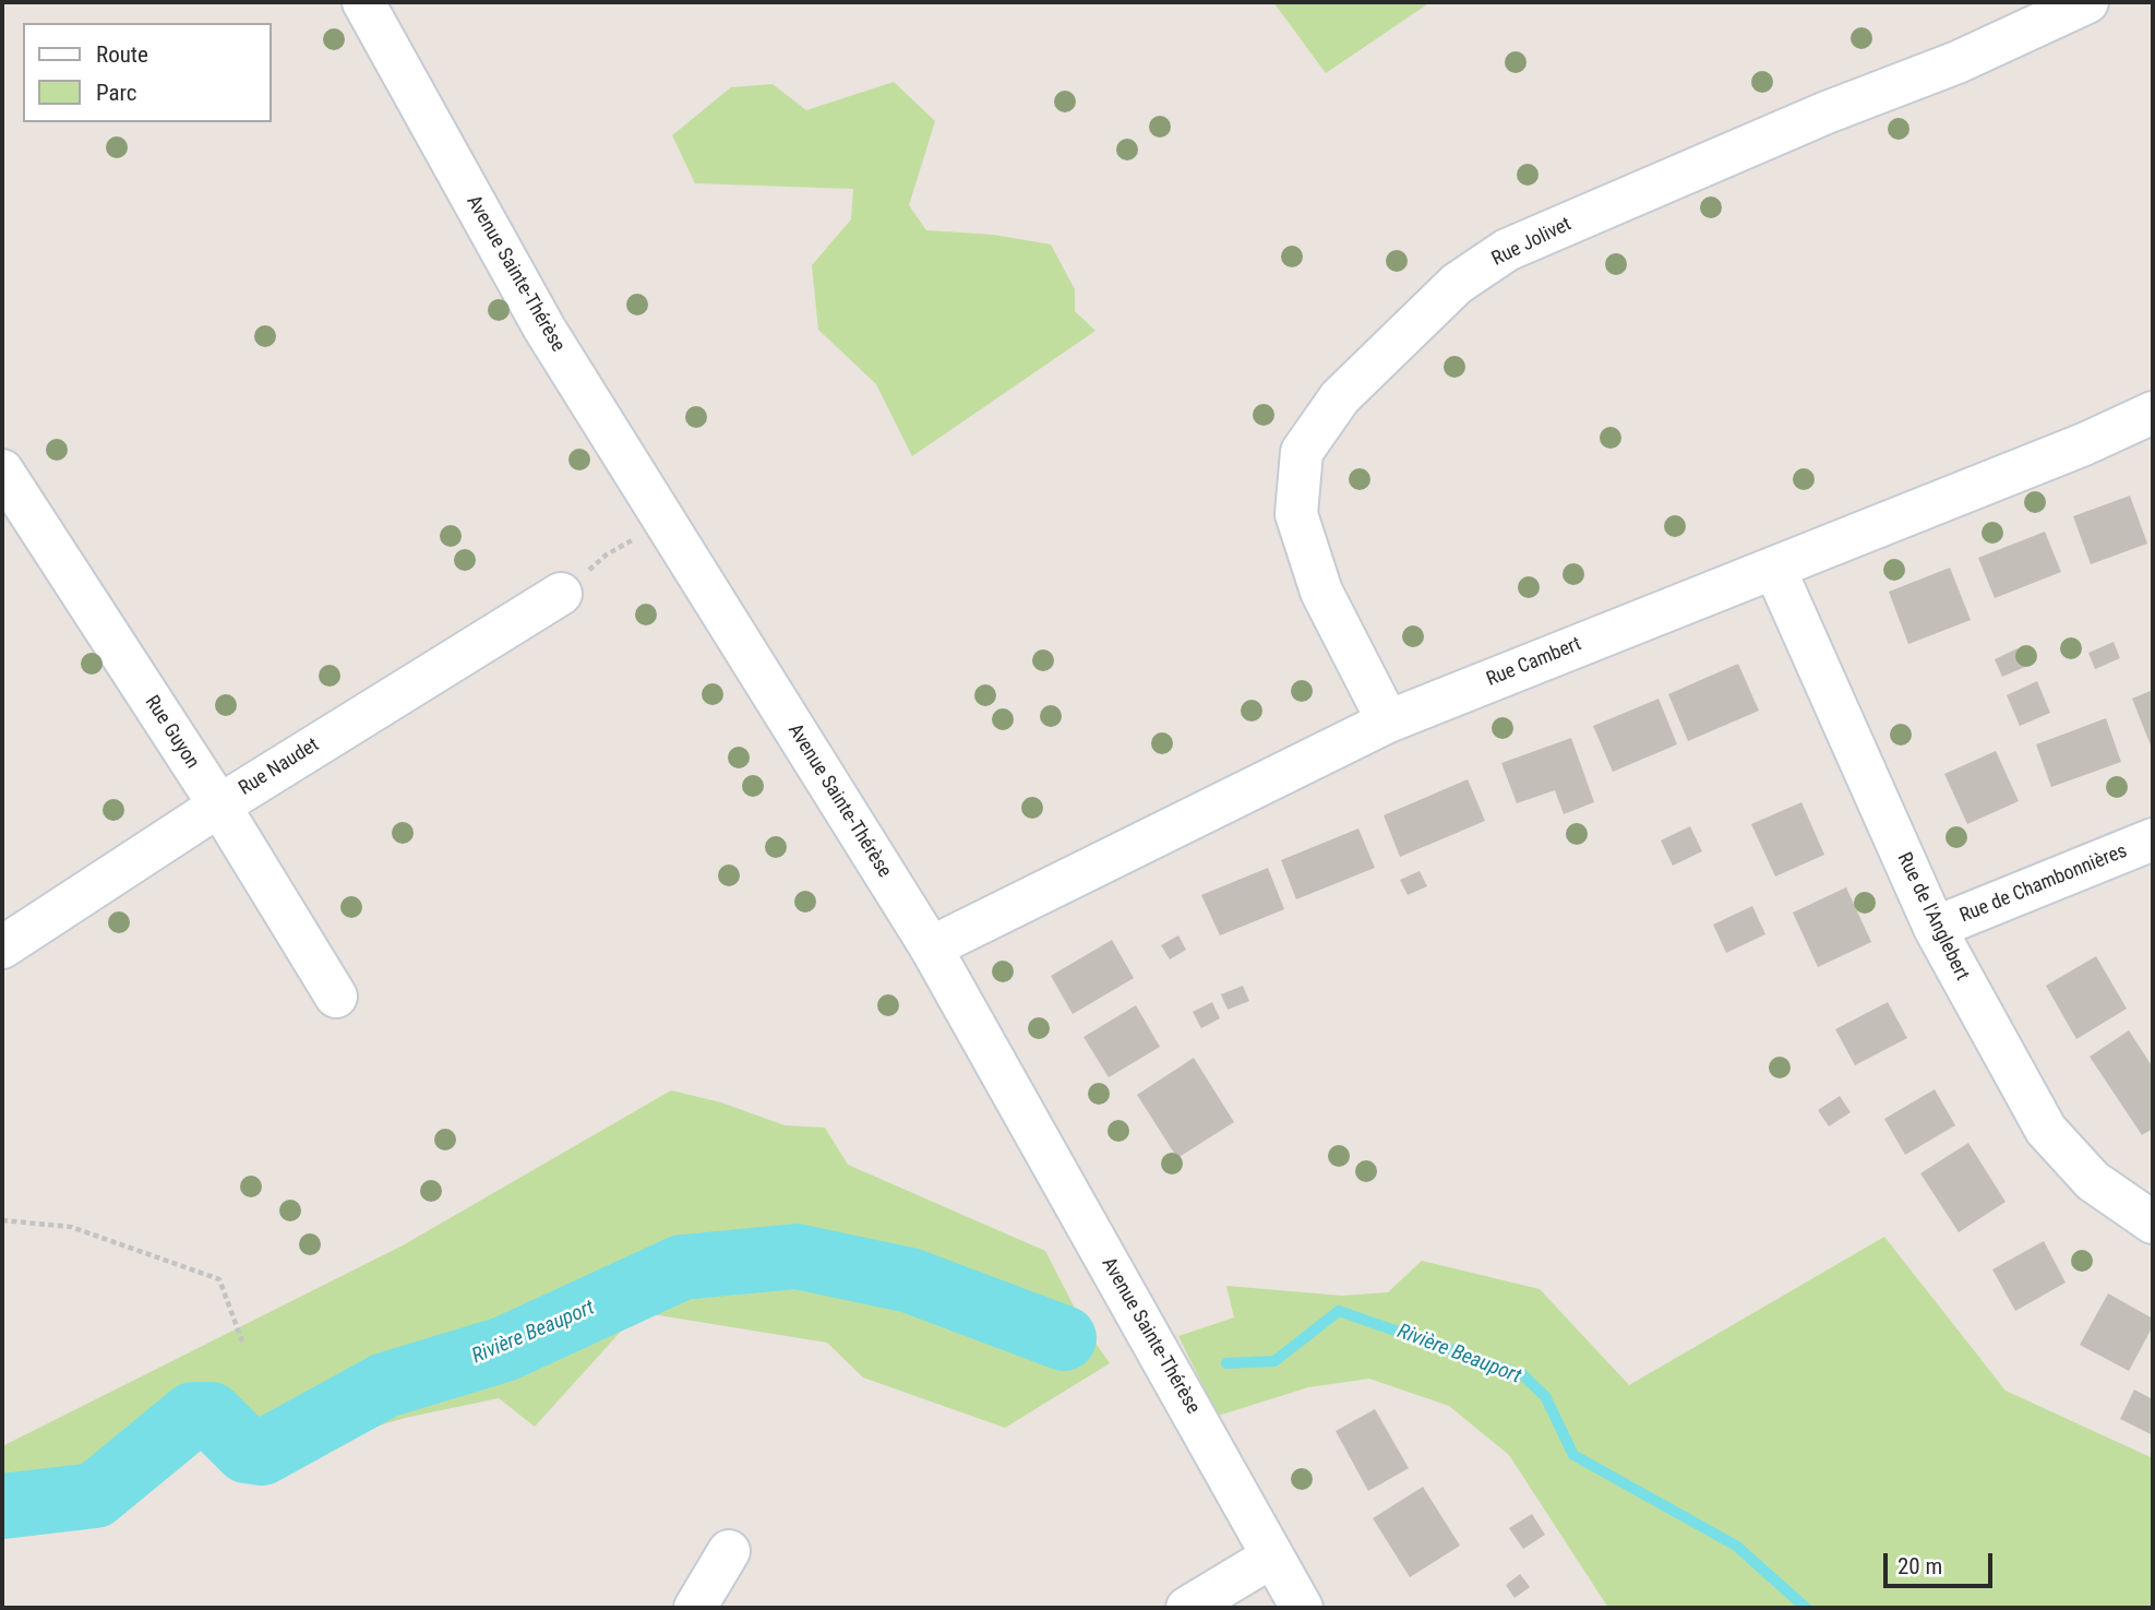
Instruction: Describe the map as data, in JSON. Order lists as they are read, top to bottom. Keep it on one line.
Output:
{"streets":{"street":["Rue Jolivet","Avenue Sainte-Thérèse","Rue Cambert","Rue Guyon","Rue Naudet","Rue de Chambonnières","Rue de l'Anglebert"]},"crossings":[["Rue Jolivet","Rue Cambert"],["Avenue Sainte-Thérèse","Rue Cambert"],["Rue Cambert","Rue de l'Anglebert"],["Rue Guyon","Rue Naudet"],["Rue de Chambonnières","Rue de l'Anglebert"]],"water":["Rivière Beauport"],"legend":["Route","Parc"],"scale_bar":"20 m"}
